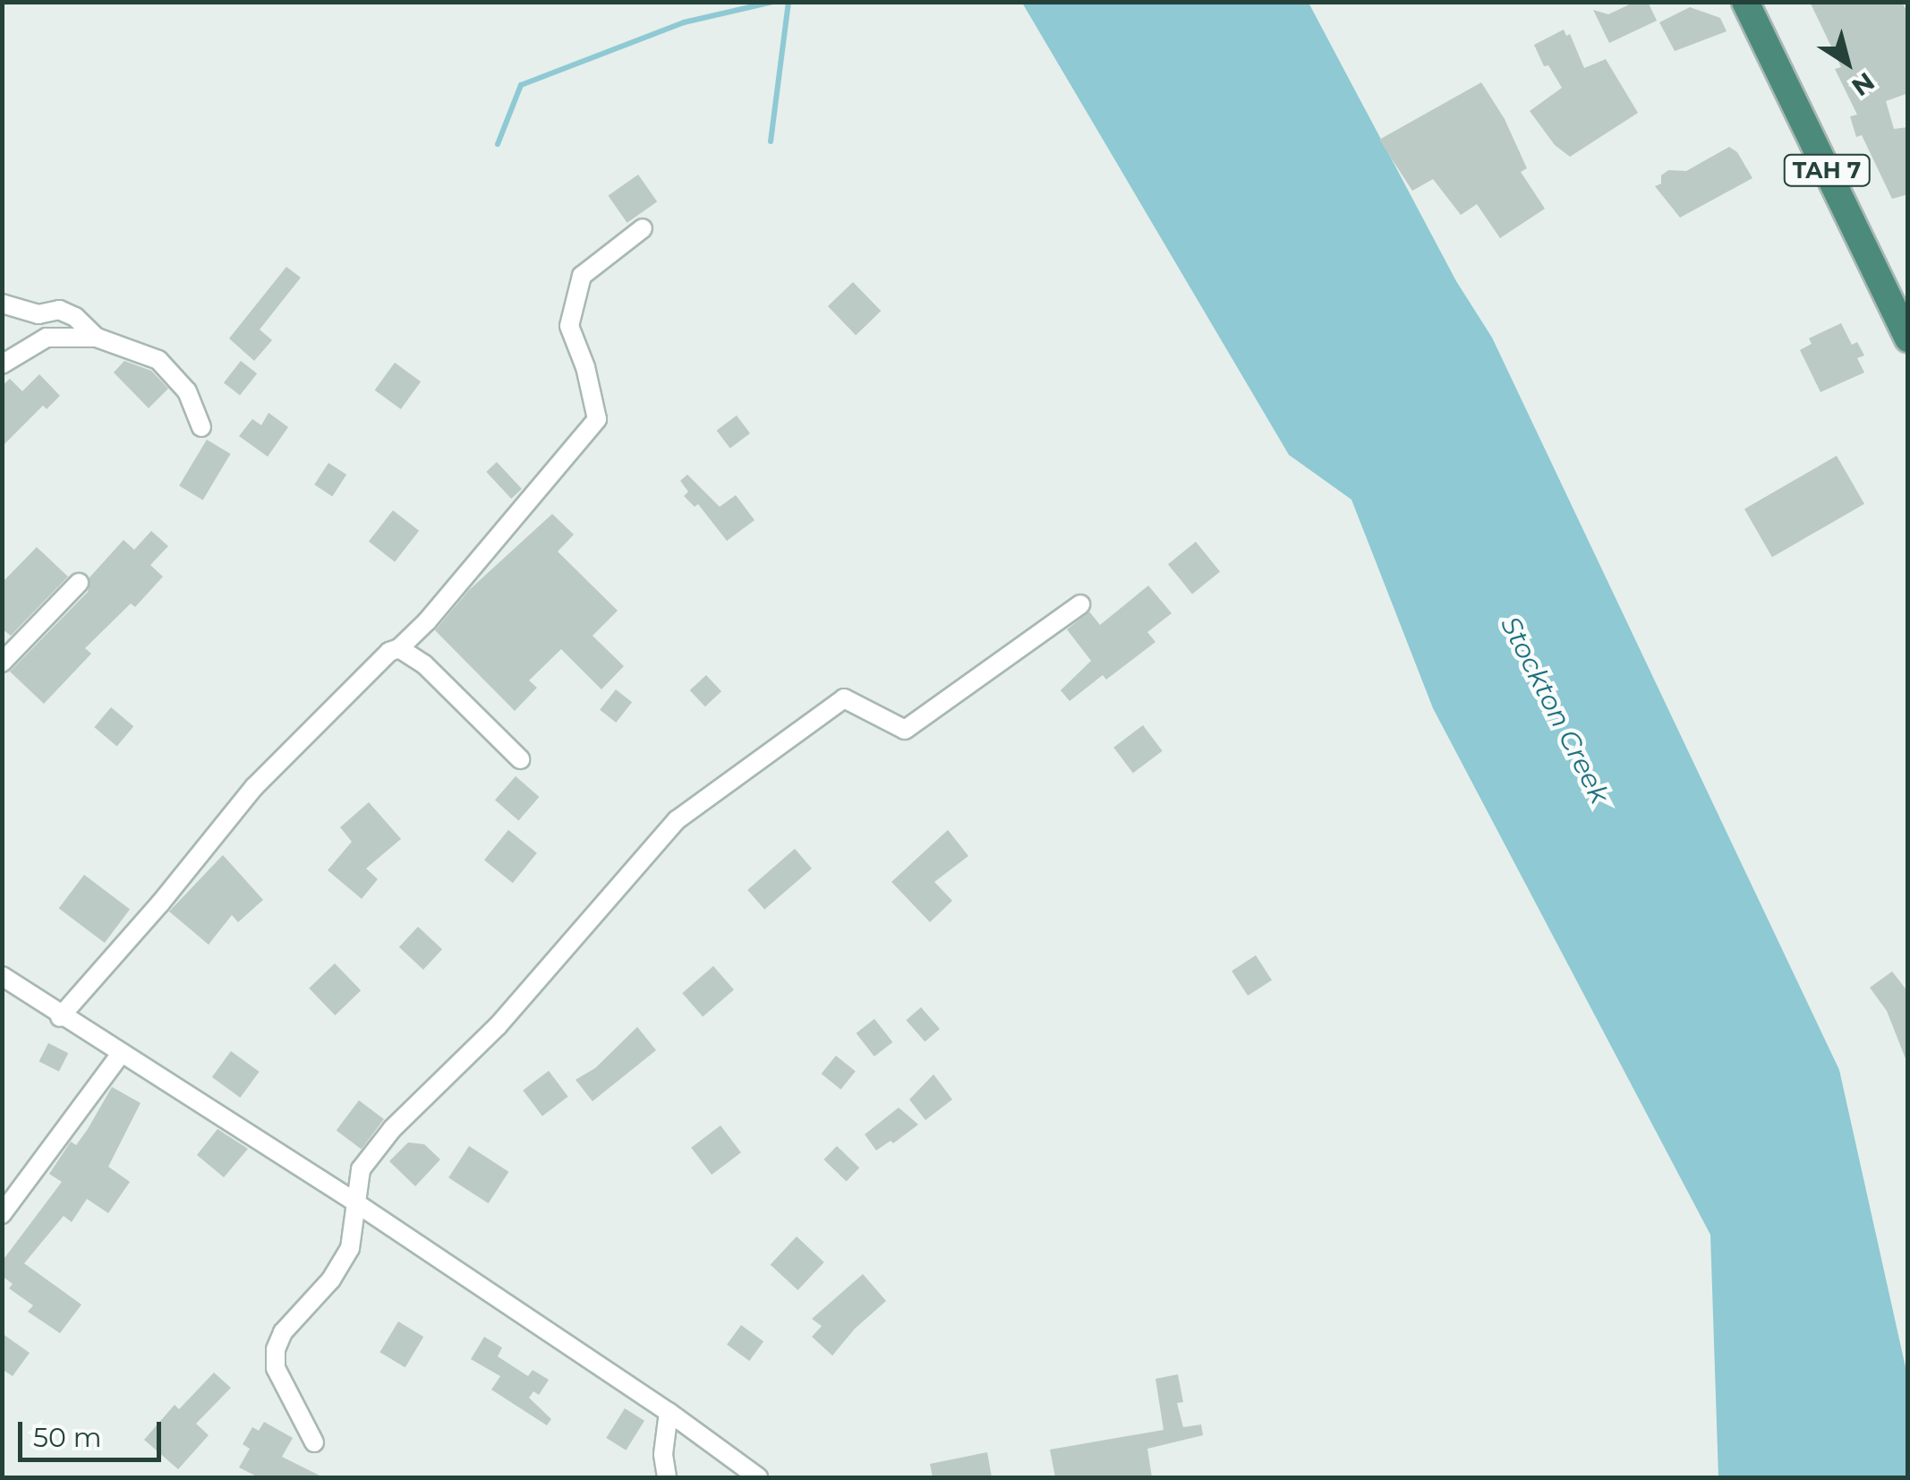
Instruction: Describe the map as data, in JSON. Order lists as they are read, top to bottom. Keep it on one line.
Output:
{"streets":{"highway":["TAH 7"]},"water":["Stockton Creek"],"scale_bar":"50 m","north":"bottom right"}
